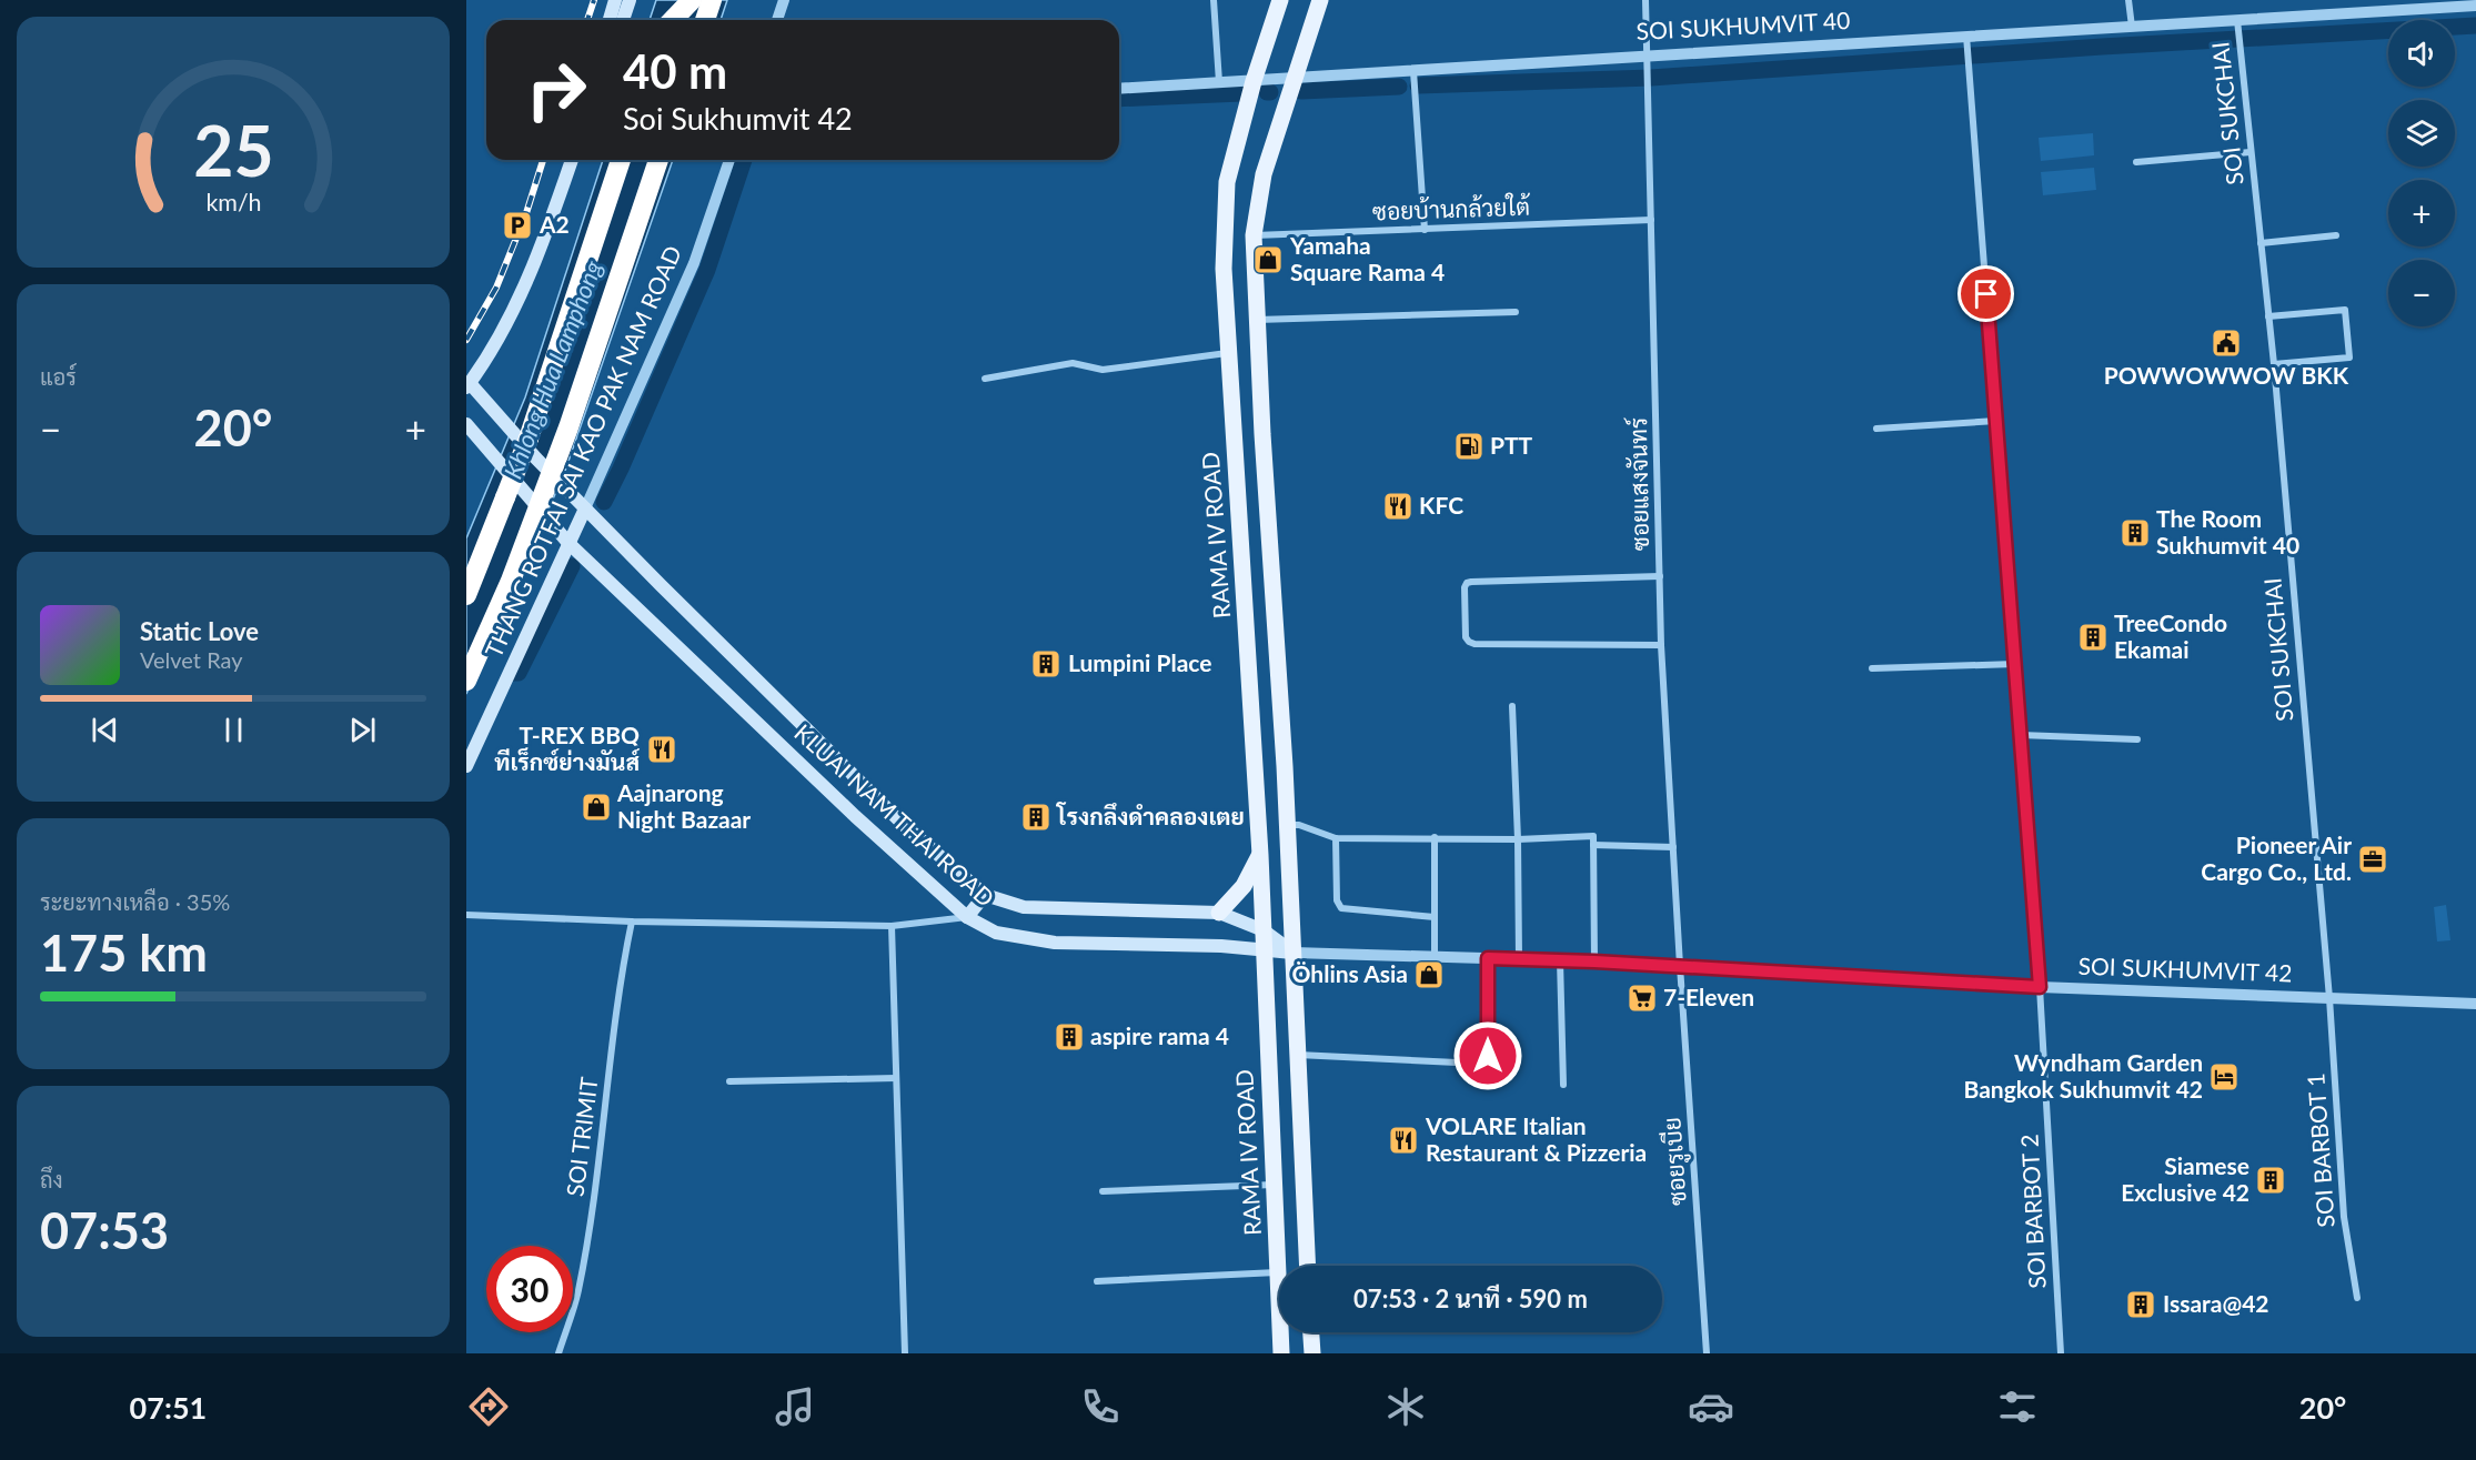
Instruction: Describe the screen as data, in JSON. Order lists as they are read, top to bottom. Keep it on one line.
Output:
{"streets":{"main road":["THANG ROTFAI SAI KAO PAK NAM ROAD","RAMA IV ROAD","KLUAI NAM THAI ROAD"],"street":["SOI SUKHUMVIT 40","SOI SUKCHAI","ซอยบ้านกล้วยใต้","ซอยแสงจันทร์","SOI SUKHUMVIT 42","SOI TRIMIT","SOI BARBOT 1","ซอยรูเบีย","SOI BARBOT 2"]},"crossings":[["SOI SUKHUMVIT 40","SOI SUKCHAI"],["SOI SUKHUMVIT 40","ซอยแสงจันทร์"],["SOI SUKHUMVIT 40","RAMA IV ROAD"],["SOI SUKHUMVIT 40","SOI BARBOT 2"],["SOI SUKCHAI","SOI SUKHUMVIT 42"],["SOI SUKCHAI","SOI BARBOT 1"],["ซอยบ้านกล้วยใต้","ซอยแสงจันทร์"],["THANG ROTFAI SAI KAO PAK NAM ROAD","KLUAI NAM THAI ROAD"],["ซอยแสงจันทร์","SOI SUKHUMVIT 42"],["ซอยแสงจันทร์","ซอยรูเบีย"],["RAMA IV ROAD","KLUAI NAM THAI ROAD"],["KLUAI NAM THAI ROAD","SOI SUKHUMVIT 42"],["SOI SUKHUMVIT 42","SOI BARBOT 1"],["SOI SUKHUMVIT 42","ซอยรูเบีย"],["SOI SUKHUMVIT 42","SOI BARBOT 2"]],"water":["Khlong Hua Lamphong"],"places":{"parking":["A2"],"shop":["Yamaha Square Rama 4","Aajnarong Night Bazaar","Öhlins Asia"],"public building":["POWWOWWOW BKK"],"fuel station":["PTT"],"restaurant":["KFC","T-REX BBQ ทีเร็กซ์ย่างมันส์","VOLARE Italian Restaurant & Pizzeria"],"building":["The Room Sukhumvit 40","TreeCondo Ekamai","Lumpini Place","โรงกลึงดำคลองเตย","aspire rama 4","Siamese Exclusive 42","Issara@42"],"office":["Pioneer Air Cargo Co., Ltd."],"supermarket":["7-Eleven"],"hotel":["Wyndham Garden Bangkok Sukhumvit 42"]},"page":{"map_buttons":["+","−"],"turn":["40 m","Soi Sukhumvit 42"],"tile":["แอร์",["ระยะทางเหลือ · 35%","175 km"],["ถึง","07:53"]],"heat":["−","20°","+"],"song":["Static Love","Velvet Ray"],"limit":"30","trip":"07:53 · 2 นาที · 590 m","tabs":["07:51","20°"],"gauge":["25","km/h"]}}
